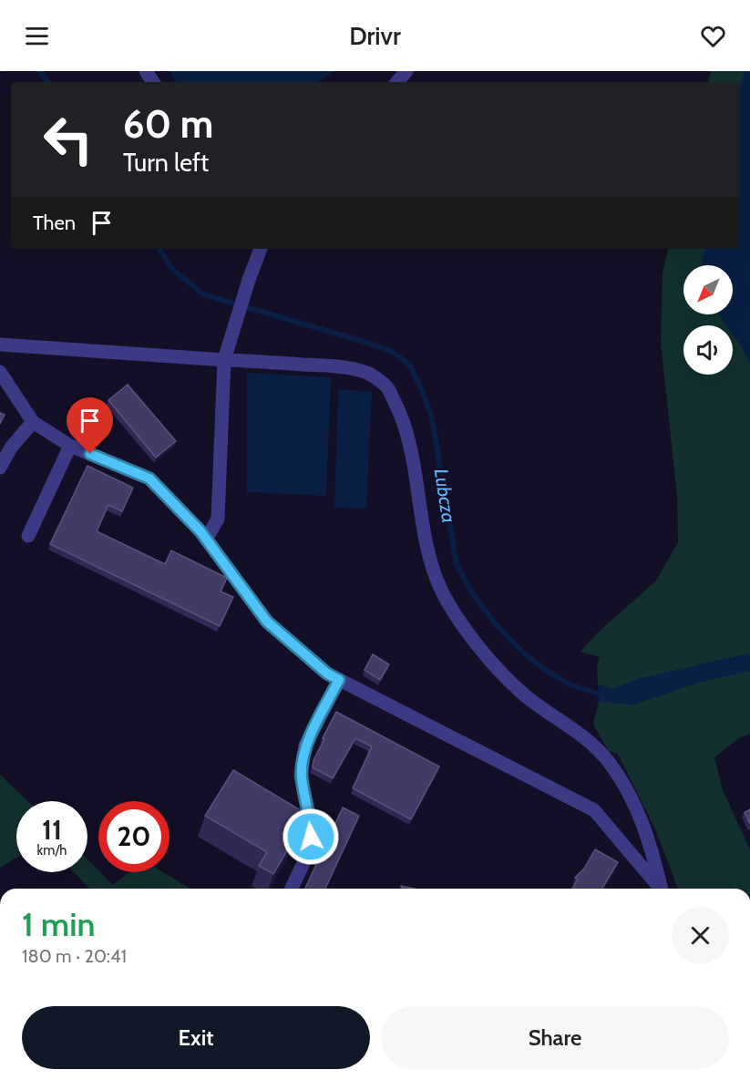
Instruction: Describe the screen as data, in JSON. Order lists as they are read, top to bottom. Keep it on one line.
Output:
{"water":["Lubcza"],"north":"bottom left","page":{"header":"Drivr","turn":["60 m","Turn left"],"then":"Then","speed":"11 km/h","limit":"20","heading":["1 min","180 m · 20:41"],"buttons":["Exit","Share"]}}
